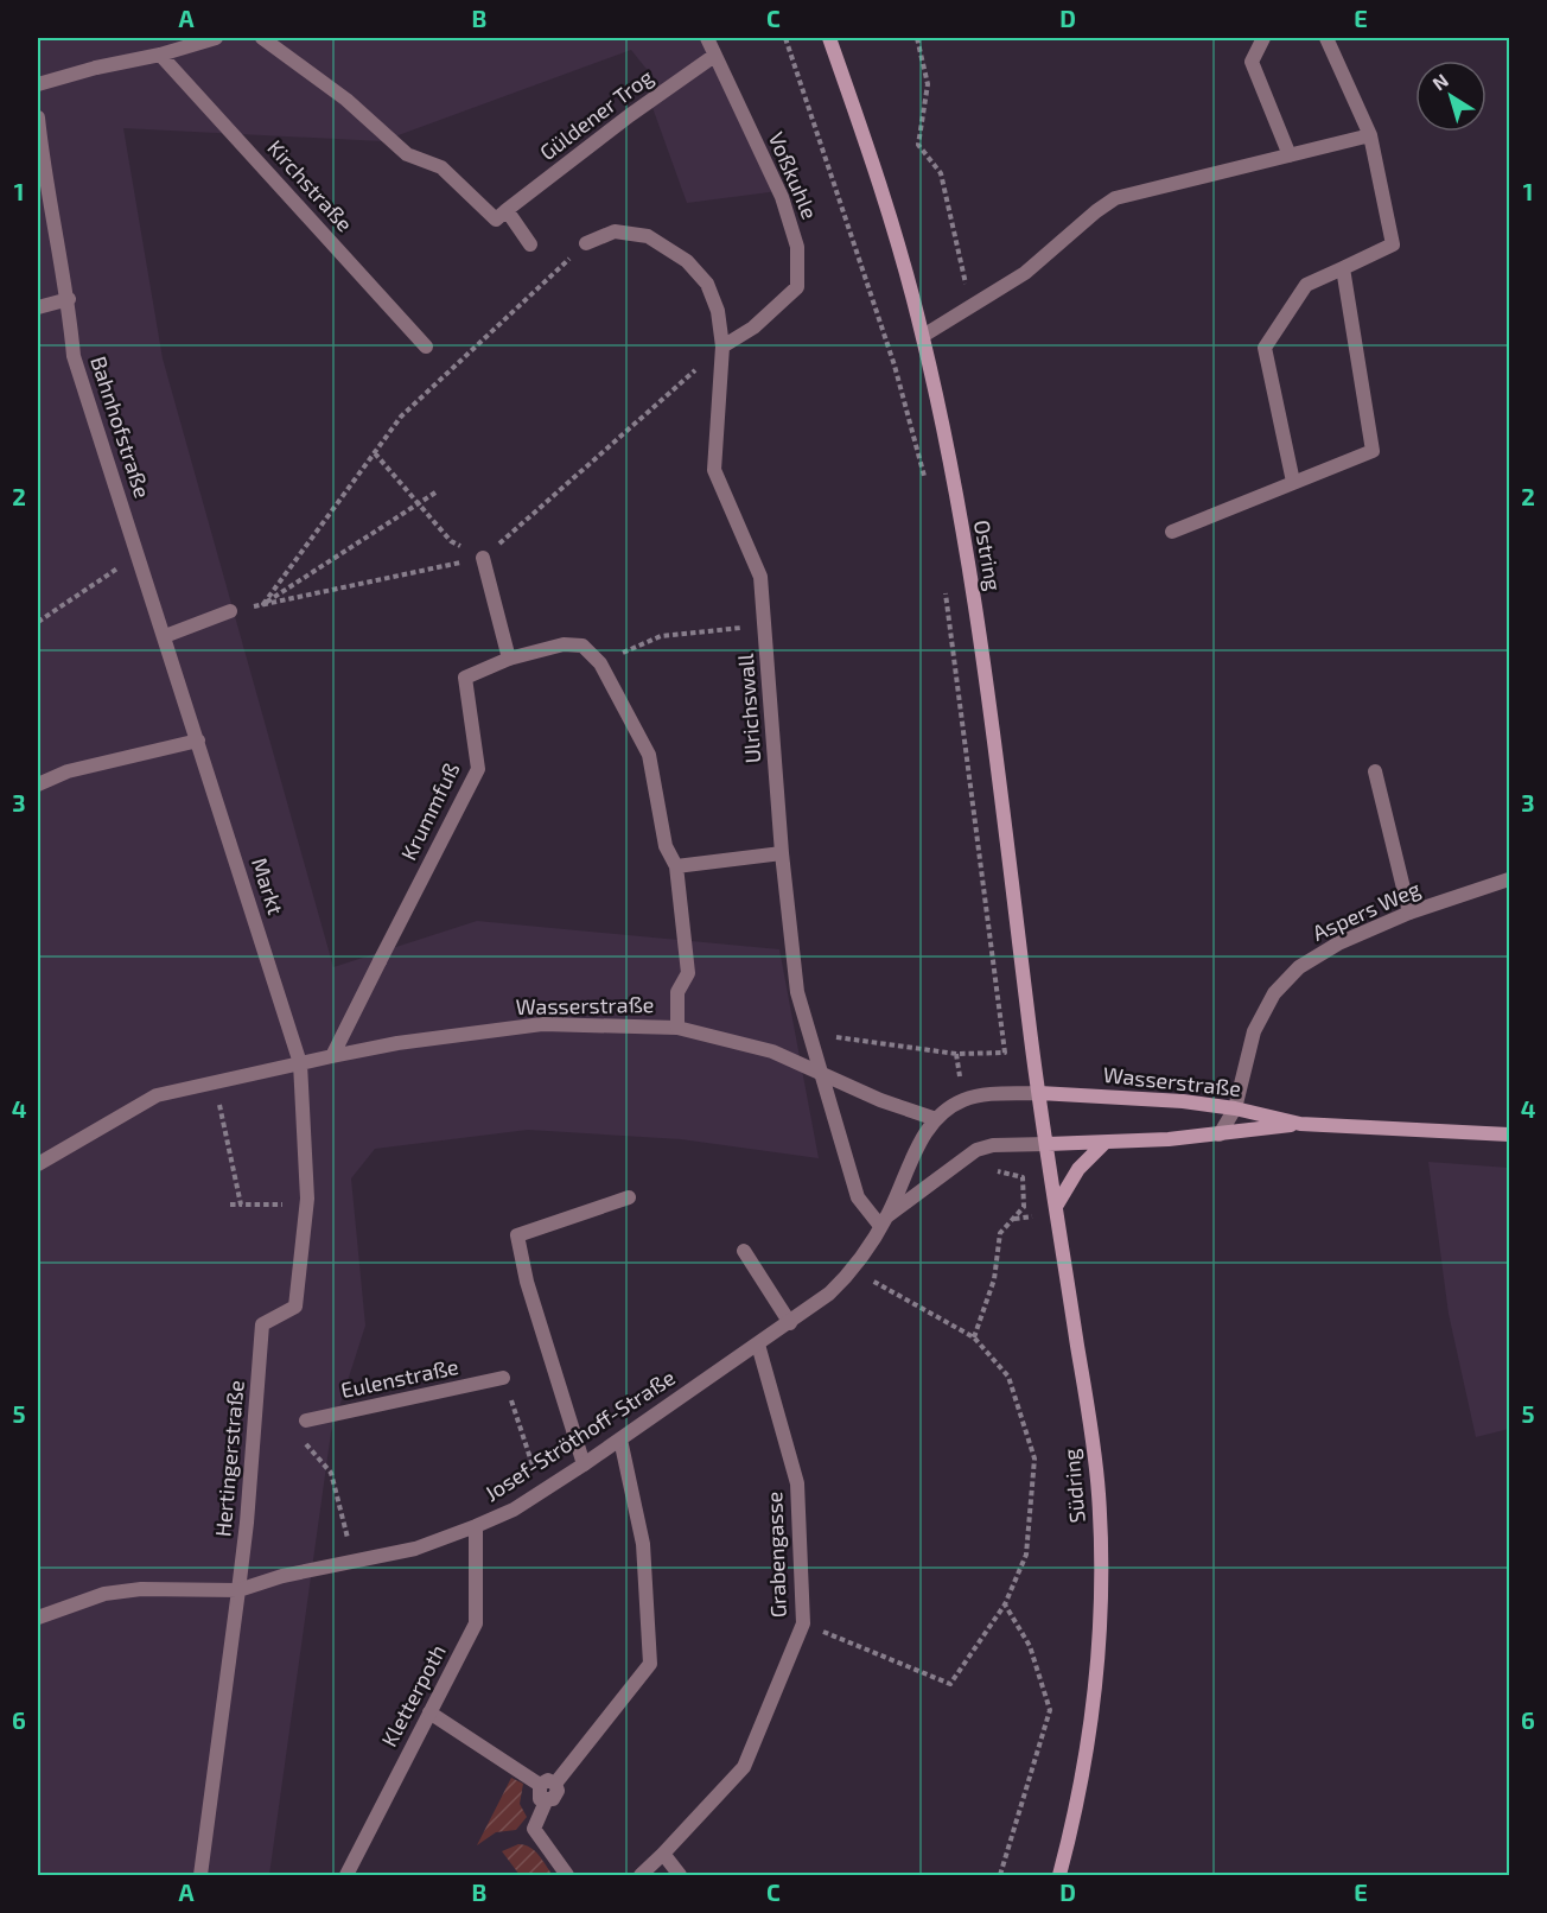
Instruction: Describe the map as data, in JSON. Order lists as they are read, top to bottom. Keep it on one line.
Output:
{"streets":{"main road":["Ostring","Wasserstraße","Südring"],"street":["Güldener Trog","Voßkuhle","Kirchstraße","Bahnhofstraße","Ulrichswall","Krummfuß","Markt","Aspers Weg","Eulenstraße","Josef-Ströthoff-Straße","Hertingerstraße","Grabengasse","Kletterpoth"]},"crossings":[["Güldener Trog","Voßkuhle"],["Voßkuhle","Ulrichswall"],["Bahnhofstraße","Markt"],["Ostring","Wasserstraße"],["Ostring","Josef-Ströthoff-Straße"],["Ostring","Südring"],["Ulrichswall","Wasserstraße"],["Krummfuß","Wasserstraße"],["Markt","Wasserstraße"],["Markt","Hertingerstraße"],["Aspers Weg","Wasserstraße"],["Wasserstraße","Josef-Ströthoff-Straße"],["Wasserstraße","Hertingerstraße"],["Wasserstraße","Südring"],["Josef-Ströthoff-Straße","Hertingerstraße"],["Josef-Ströthoff-Straße","Südring"],["Josef-Ströthoff-Straße","Grabengasse"],["Josef-Ströthoff-Straße","Kletterpoth"]],"north":"top left","grid":{"columns":["A","B","C","D","E"],"rows":["1","2","3","4","5","6"]}}
